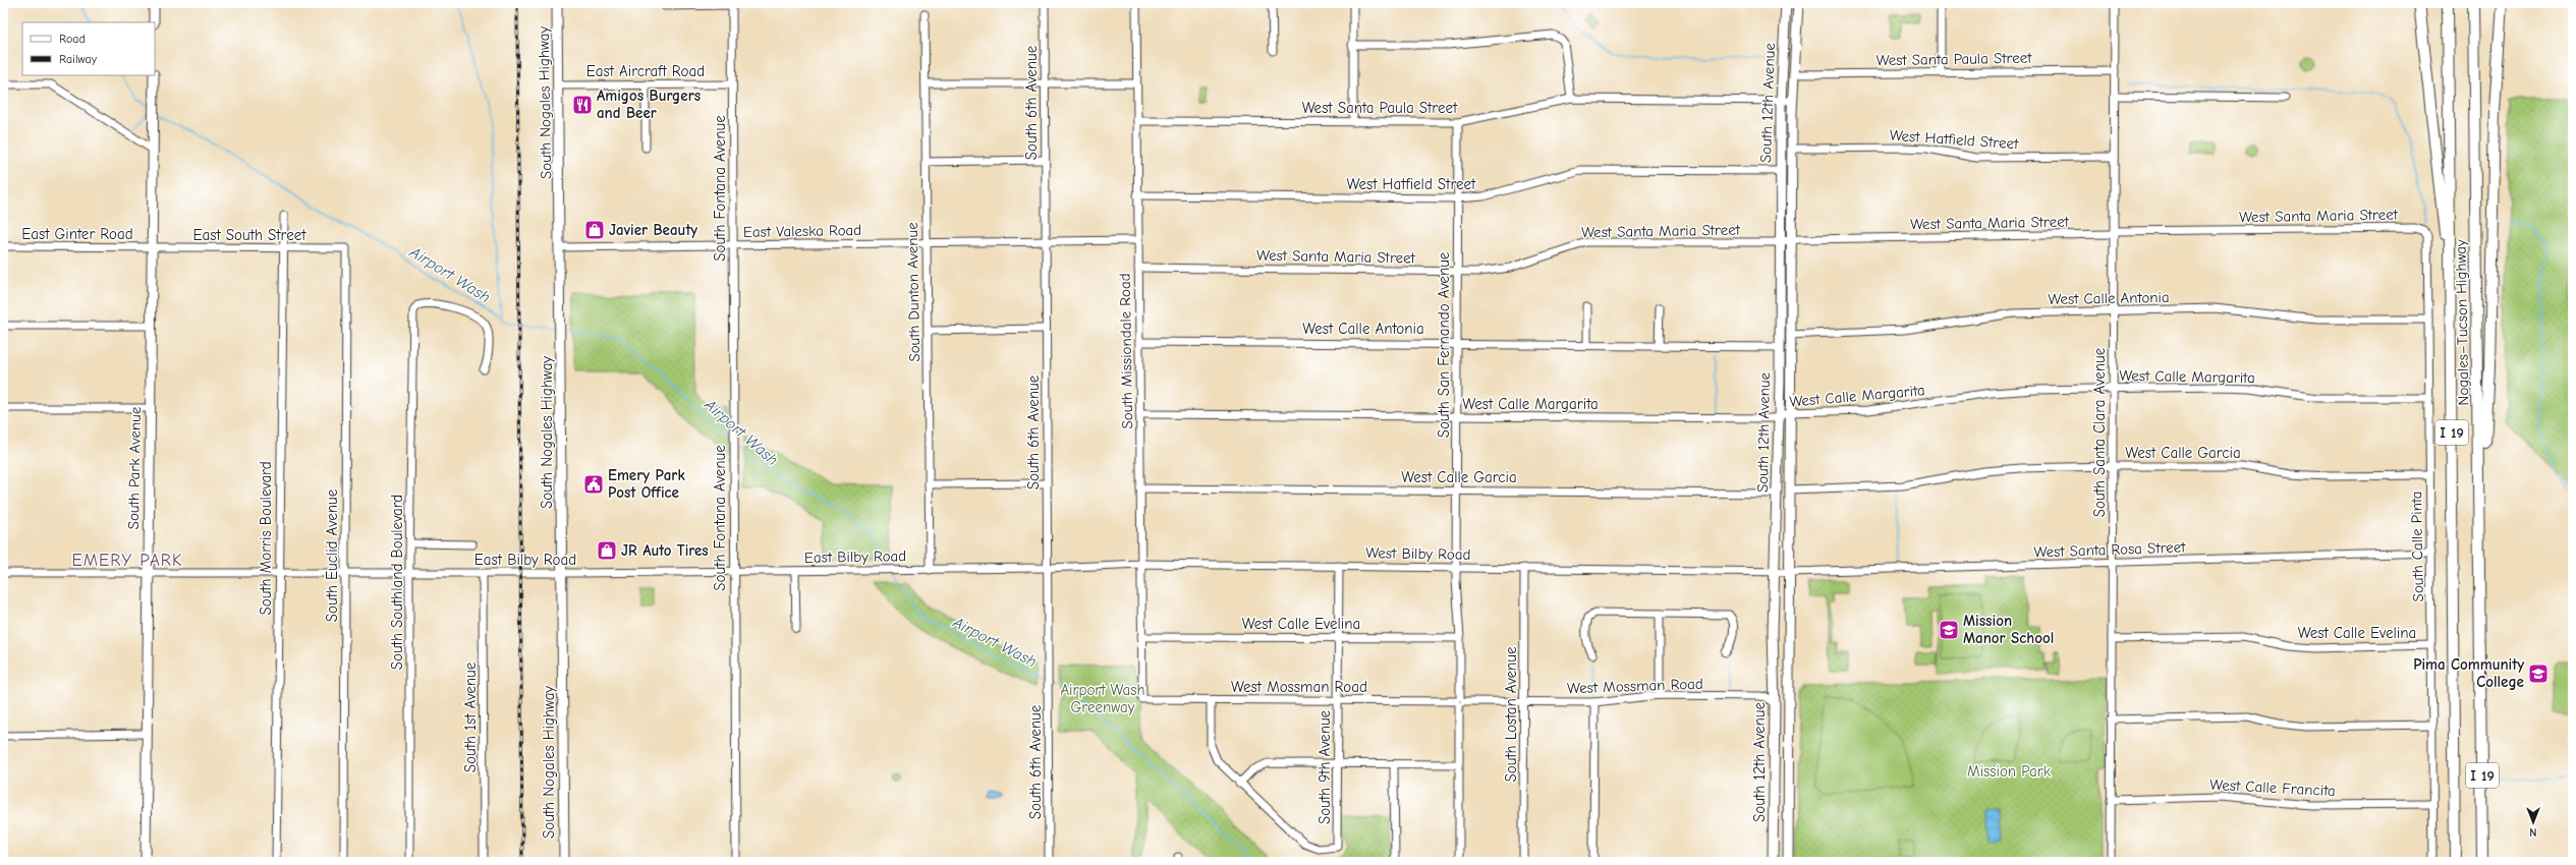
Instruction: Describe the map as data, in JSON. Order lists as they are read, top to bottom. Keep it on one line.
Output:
{"streets":{"highway":["Nogales–Tucson Highway","I 19"],"main road":["South Nogales Highway","South 12th Avenue","South Park Avenue"],"street":["West Santa Paula Street","East Aircraft Road","South 6th Avenue","West Hatfield Street","South Fontana Avenue","West Santa Maria Street","East Valeska Road","East Ginter Road","East South Street","South Dunton Avenue","West Calle Antonia","South San Fernando Avenue","South Missiondale Road","West Calle Margarita","South Santa Clara Avenue","West Calle Garcia","South Morris Boulevard","South Calle Pinta","West Santa Rosa Street","West Bilby Road","South Euclid Avenue","East Bilby Road","South Southland Boulevard","West Calle Evelina","West Mossman Road","South Lostan Avenue","South 1st Avenue","South 9th Avenue","West Calle Francita"]},"crossings":[["West Santa Paula Street","South 12th Avenue"],["West Santa Paula Street","South San Fernando Avenue"],["West Santa Paula Street","South Missiondale Road"],["West Santa Paula Street","South Santa Clara Avenue"],["East Aircraft Road","South Nogales Highway"],["East Aircraft Road","South Fontana Avenue"],["South Nogales Highway","East Valeska Road"],["South Nogales Highway","East Bilby Road"],["South 6th Avenue","East Valeska Road"],["South 6th Avenue","West Bilby Road"],["South 6th Avenue","East Bilby Road"],["South 12th Avenue","West Hatfield Street"],["South 12th Avenue","West Santa Maria Street"],["South 12th Avenue","West Calle Antonia"],["South 12th Avenue","West Calle Margarita"],["South 12th Avenue","West Calle Garcia"],["South 12th Avenue","West Santa Rosa Street"],["South 12th Avenue","West Bilby Road"],["West Hatfield Street","South San Fernando Avenue"],["West Hatfield Street","South Missiondale Road"],["West Hatfield Street","South Santa Clara Avenue"],["South Fontana Avenue","East Valeska Road"],["South Fontana Avenue","East Bilby Road"],["West Santa Maria Street","South San Fernando Avenue"],["West Santa Maria Street","South Missiondale Road"],["West Santa Maria Street","South Santa Clara Avenue"],["West Santa Maria Street","South Calle Pinta"],["East Valeska Road","South Dunton Avenue"],["East Valeska Road","South Missiondale Road"],["East Ginter Road","East South Street"],["East Ginter Road","South Park Avenue"],["East South Street","South Park Avenue"],["East South Street","South Morris Boulevard"],["East South Street","South Euclid Avenue"],["South Dunton Avenue","East Bilby Road"],["West Calle Antonia","South San Fernando Avenue"],["West Calle Antonia","South Missiondale Road"],["West Calle Antonia","South Santa Clara Avenue"],["West Calle Antonia","South Calle Pinta"],["South San Fernando Avenue","West Calle Margarita"],["South San Fernando Avenue","West Calle Garcia"],["South San Fernando Avenue","West Bilby Road"],["South San Fernando Avenue","West Calle Evelina"],["South San Fernando Avenue","West Mossman Road"],["South Missiondale Road","West Calle Margarita"],["South Missiondale Road","West Calle Garcia"],["South Missiondale Road","West Bilby Road"],["South Missiondale Road","West Calle Evelina"],["South Missiondale Road","West Mossman Road"],["West Calle Margarita","South Santa Clara Avenue"],["West Calle Margarita","South Calle Pinta"],["South Santa Clara Avenue","West Calle Garcia"],["South Santa Clara Avenue","West Santa Rosa Street"],["South Santa Clara Avenue","West Calle Evelina"],["South Santa Clara Avenue","West Calle Francita"],["West Calle Garcia","South Calle Pinta"],["South Park Avenue","East Bilby Road"],["South Morris Boulevard","East Bilby Road"],["South Calle Pinta","West Santa Rosa Street"],["South Calle Pinta","West Calle Evelina"],["South Calle Pinta","West Calle Francita"],["West Santa Rosa Street","West Bilby Road"],["West Bilby Road","East Bilby Road"],["West Bilby Road","South Lostan Avenue"],["West Bilby Road","South 9th Avenue"],["South Euclid Avenue","East Bilby Road"],["East Bilby Road","South Southland Boulevard"],["East Bilby Road","South 1st Avenue"],["West Calle Evelina","South 9th Avenue"],["West Mossman Road","South Lostan Avenue"],["West Mossman Road","South 9th Avenue"]],"districts":["EMERY PARK"],"water":["Airport Wash"],"parks":["Airport Wash Greenway","Mission Park"],"places":{"restaurant":["Amigos Burgers and Beer"],"shop":["Javier Beauty","JR Auto Tires"],"public building":["Emery Park Post Office"],"school or university":["Mission Manor School","Pima Community College"]},"legend":["Road","Railway"],"north":"bottom"}
